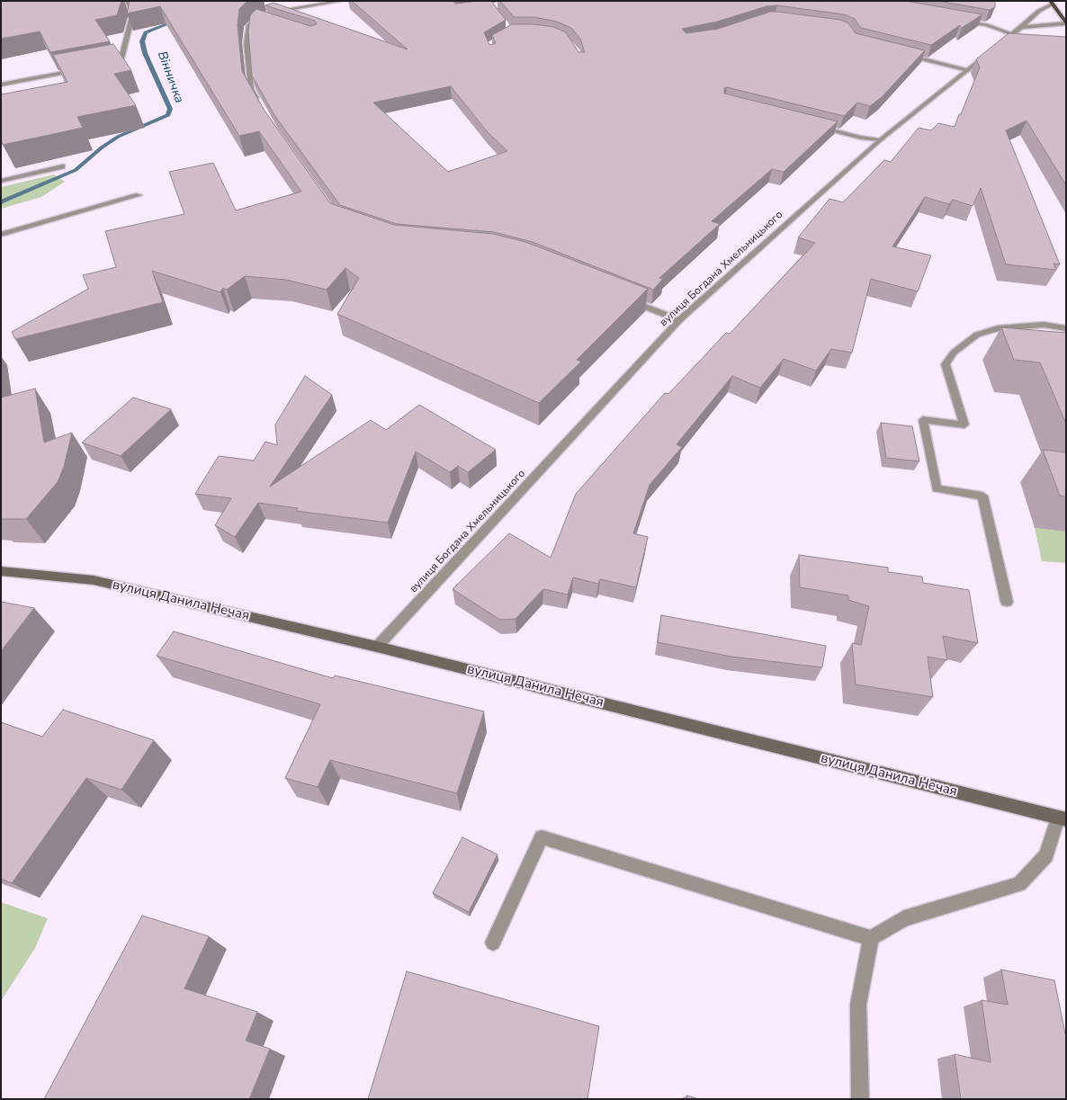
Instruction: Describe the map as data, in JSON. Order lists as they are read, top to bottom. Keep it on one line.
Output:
{"streets":{"main road":["вулиця Данила Нечая"],"street":["вулиця Богдана Хмельницького"]},"crossings":[["вулиця Богдана Хмельницького","вулиця Данила Нечая"]],"water":["Вінничка"]}
